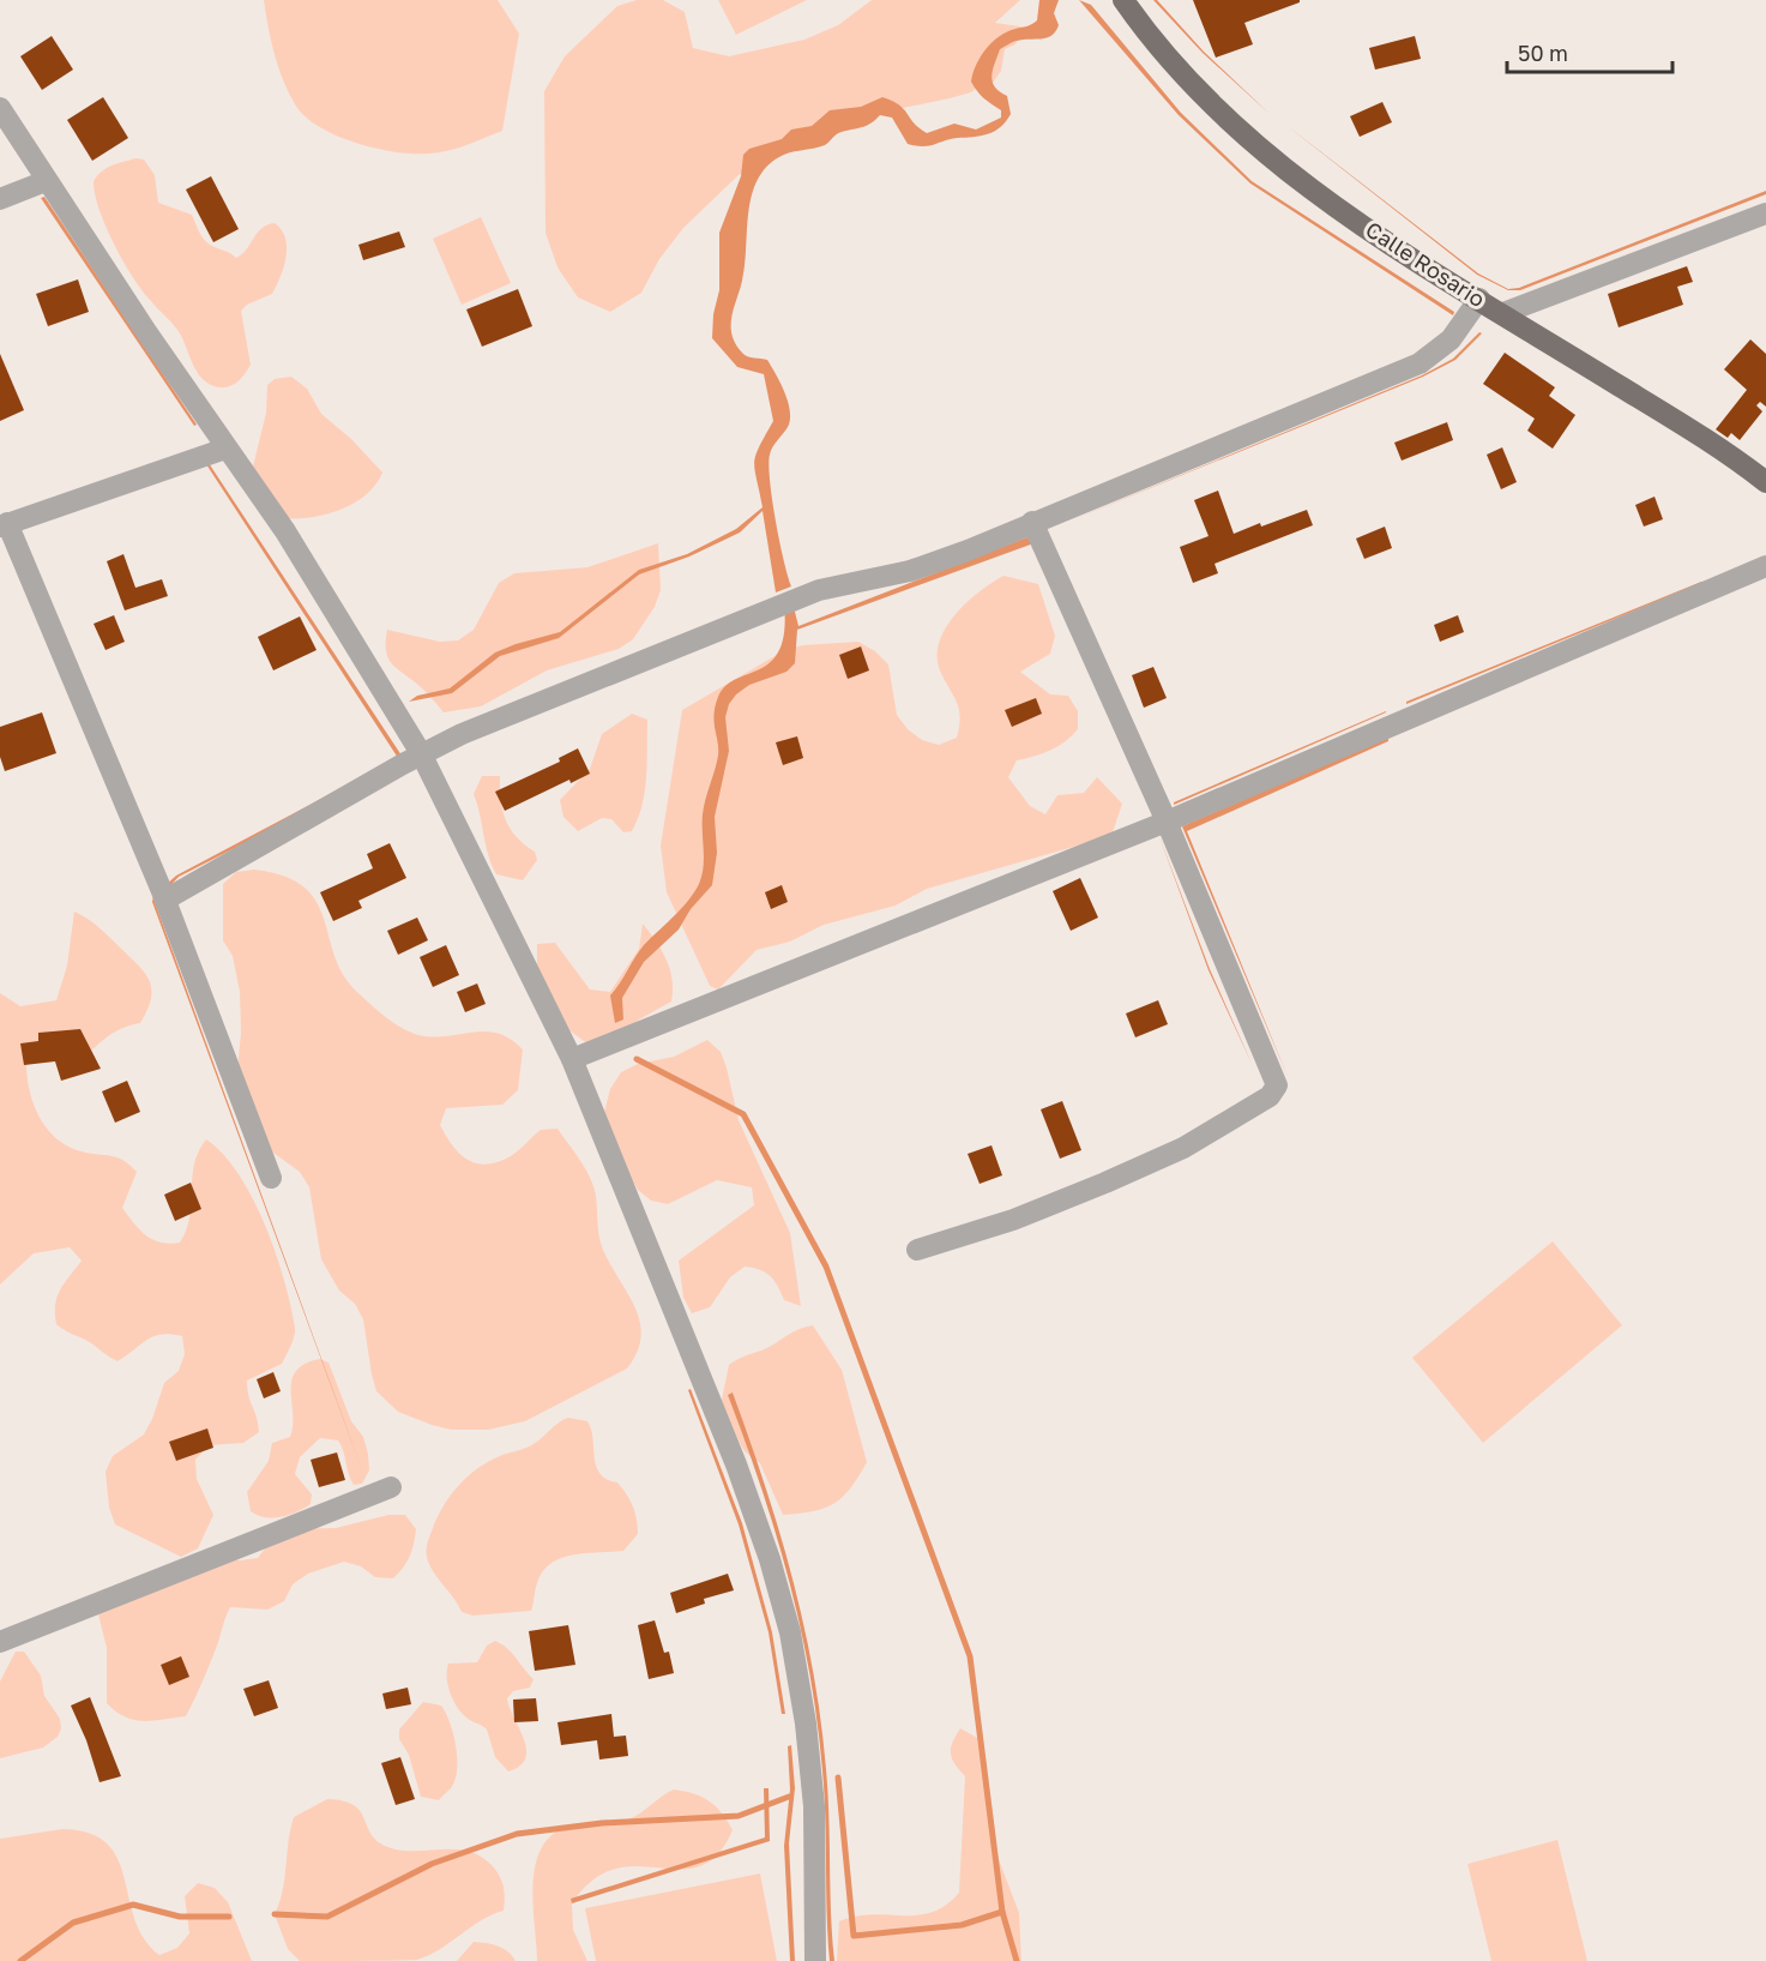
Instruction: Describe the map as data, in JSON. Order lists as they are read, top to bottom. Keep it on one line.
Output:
{"streets":{"main road":["Calle Rosario"]},"scale_bar":"50 m"}
